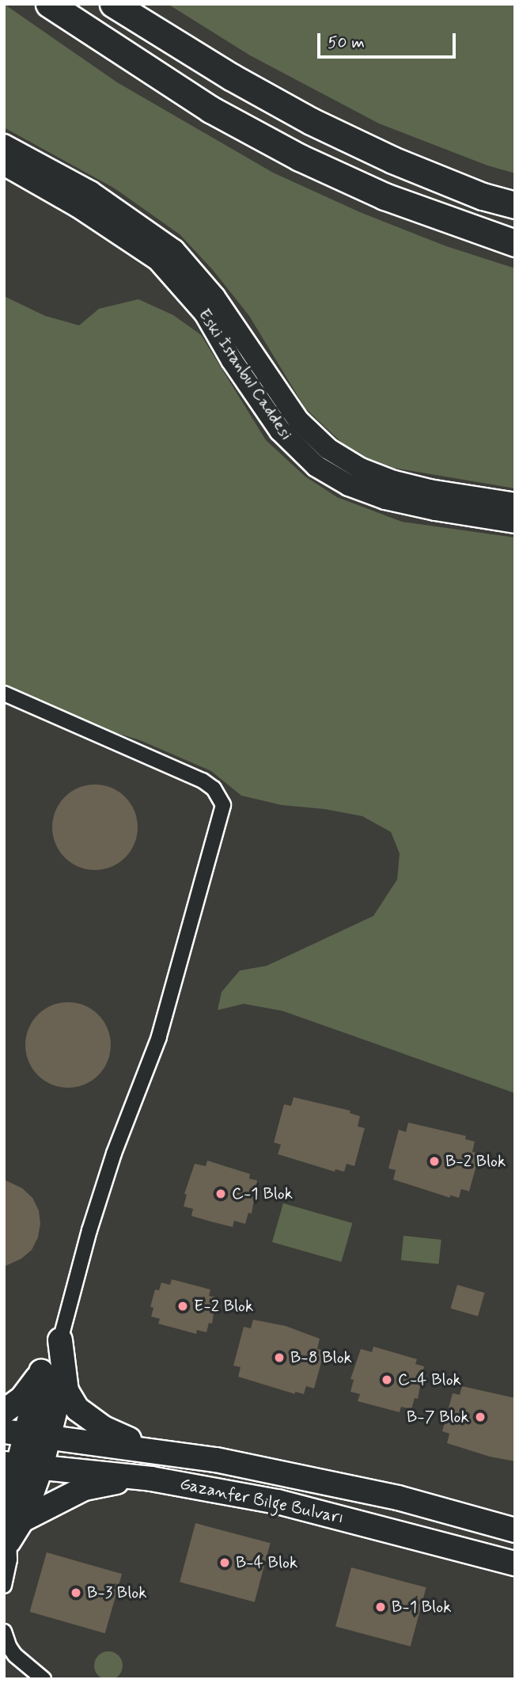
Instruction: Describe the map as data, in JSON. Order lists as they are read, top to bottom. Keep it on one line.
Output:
{"streets":{"main road":["Eski İstanbul Caddesi","Gazanfer Bilge Bulvarı"]},"places":["B-2 Blok","C-1 Blok","E-2 Blok","B-8 Blok","C-4 Blok","B-7 Blok","B-4 Blok","B-3 Blok","B-1 Blok"],"scale_bar":"50 m"}
